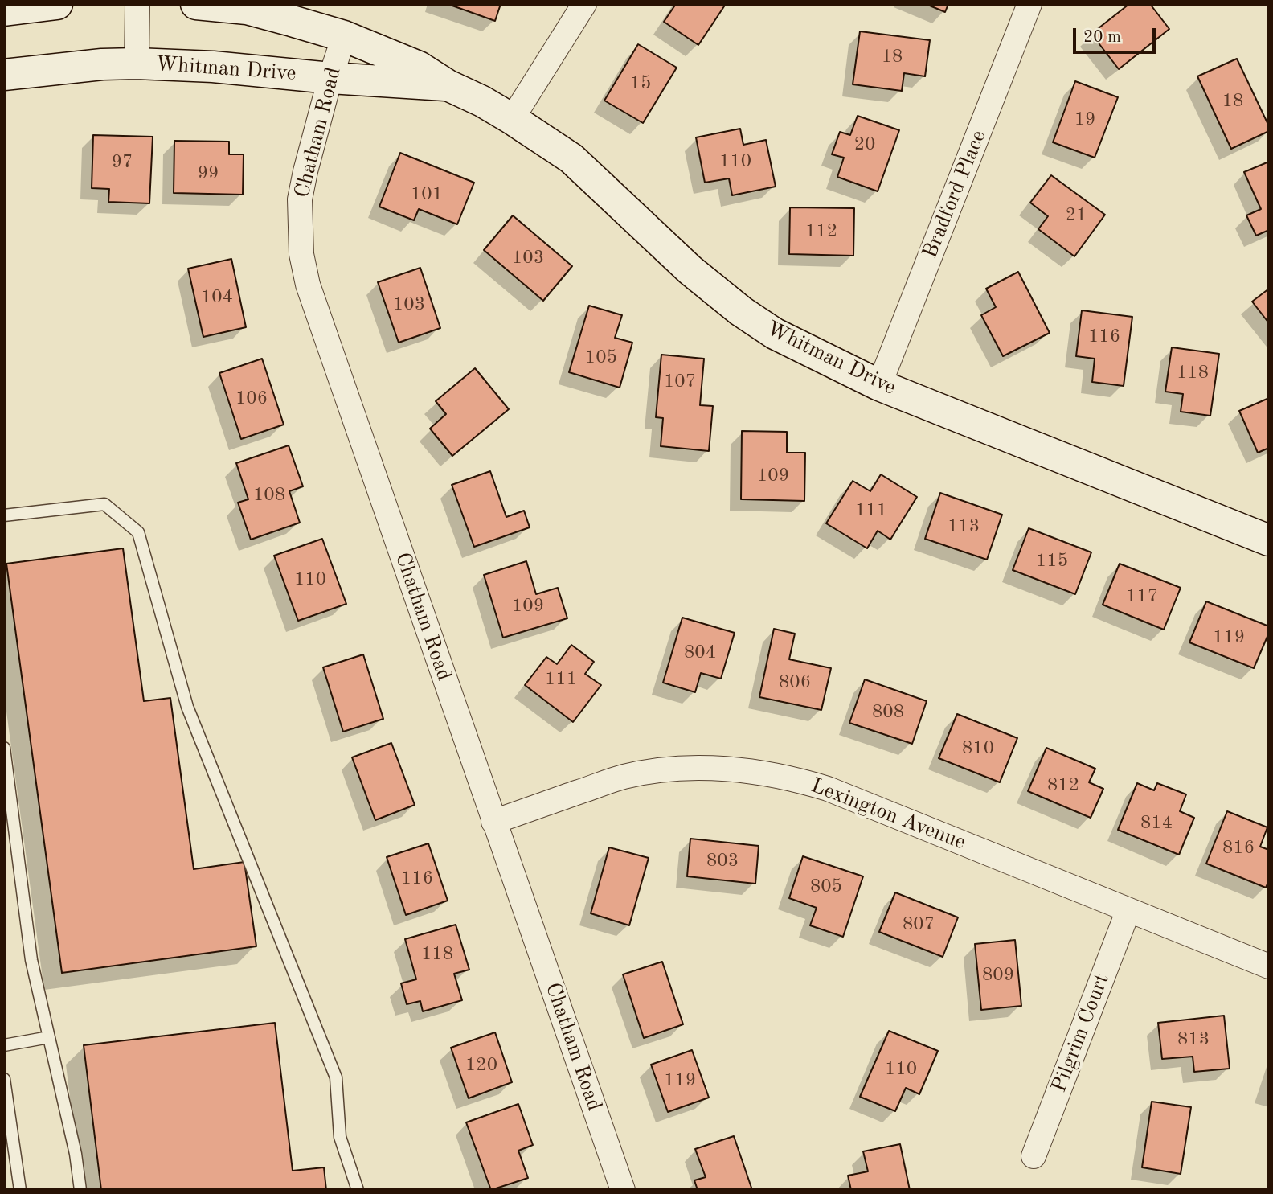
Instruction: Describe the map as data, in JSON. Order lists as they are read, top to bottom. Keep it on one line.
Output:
{"streets":{"street":["Whitman Drive","Chatham Road","Bradford Place","Lexington Avenue","Pilgrim Court"]},"crossings":[["Whitman Drive","Chatham Road"],["Whitman Drive","Bradford Place"],["Chatham Road","Lexington Avenue"],["Lexington Avenue","Pilgrim Court"]],"house_numbers":["18","15","18","19","20","110","97","99","101","21","112","103","104","103","116","105","118","107","106","109","108","111","113","115","110","117","109","119","804","111","806","808","810","812","814","816","803","116","805","807","118","809","813","120","110","119"],"scale_bar":"20 m"}
